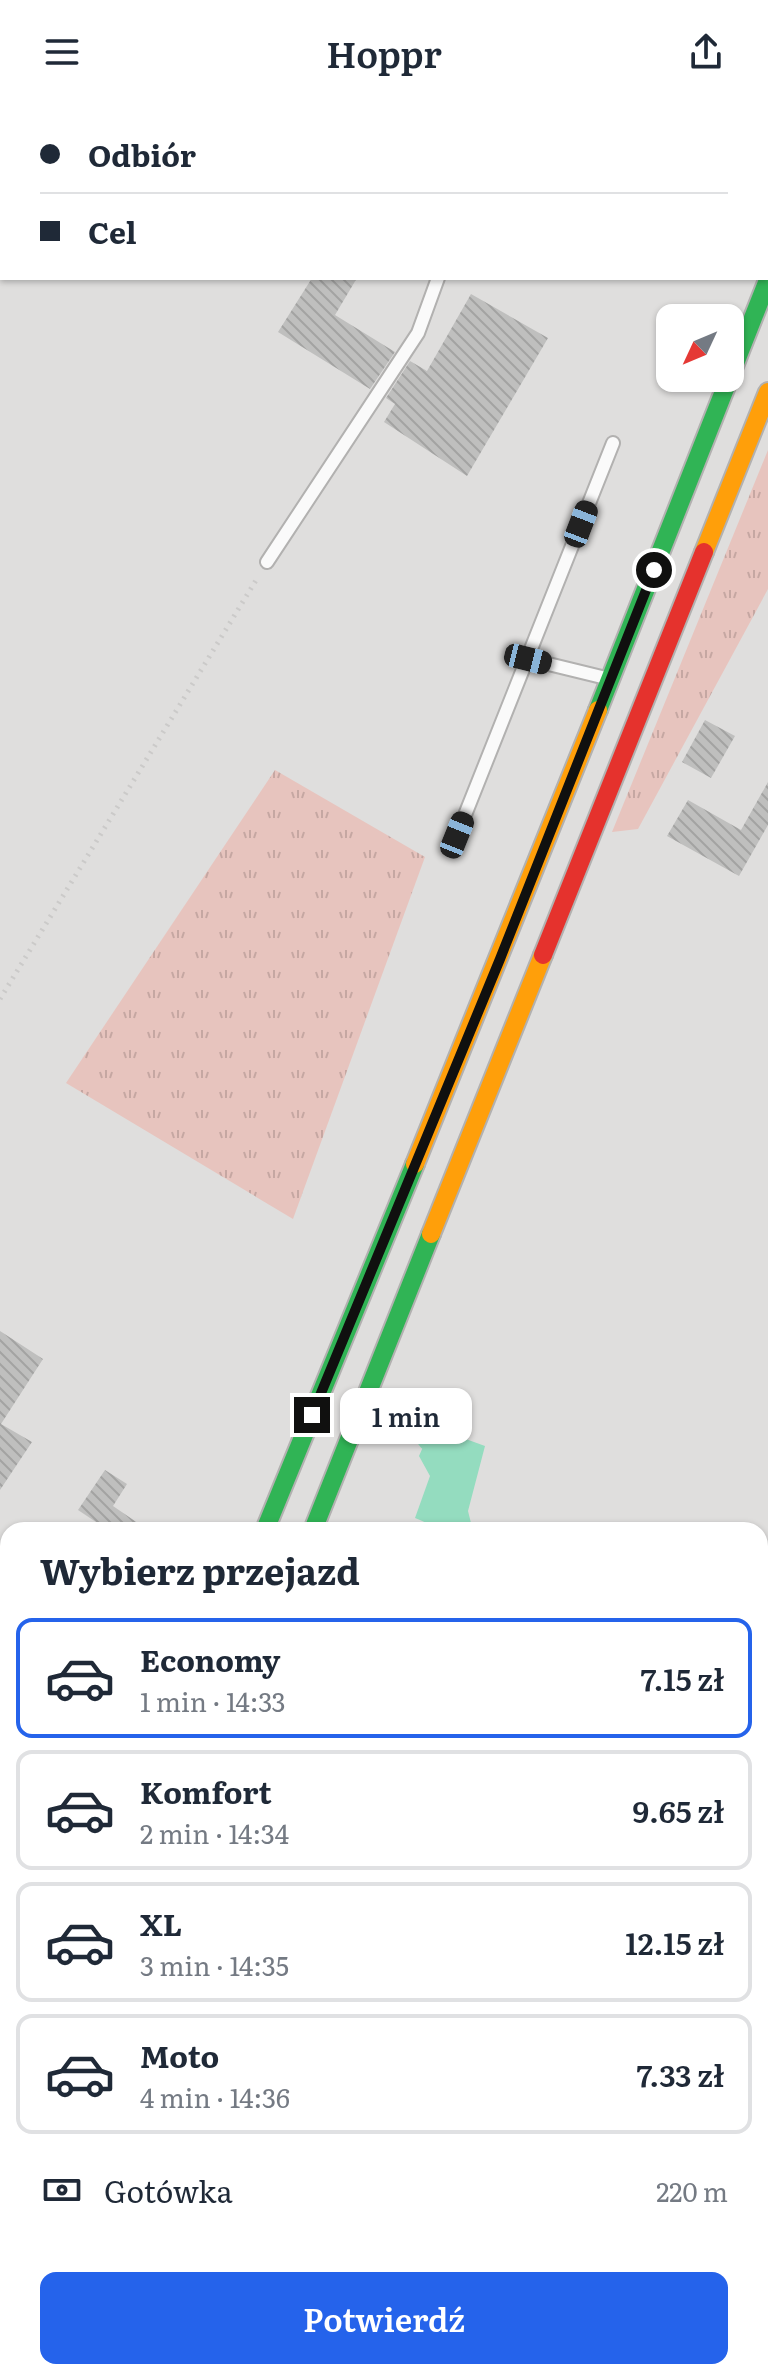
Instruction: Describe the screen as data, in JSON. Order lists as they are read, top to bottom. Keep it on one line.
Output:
{"north":"bottom left","page":{"header":"Hoppr","banner":["Odbiór","Cel"],"bubble":"1 min","heading":"Wybierz przejazd","list":[{"name":"Economy","note":"1 min · 14:33","value":"7.15 zł"},{"name":"Komfort","note":"2 min · 14:34","value":"9.65 zł"},{"name":"XL","note":"3 min · 14:35","value":"12.15 zł"},{"name":"Moto","note":"4 min · 14:36","value":"7.33 zł"}],"pay":["Gotówka","220 m"],"buttons":"Potwierdź"}}
